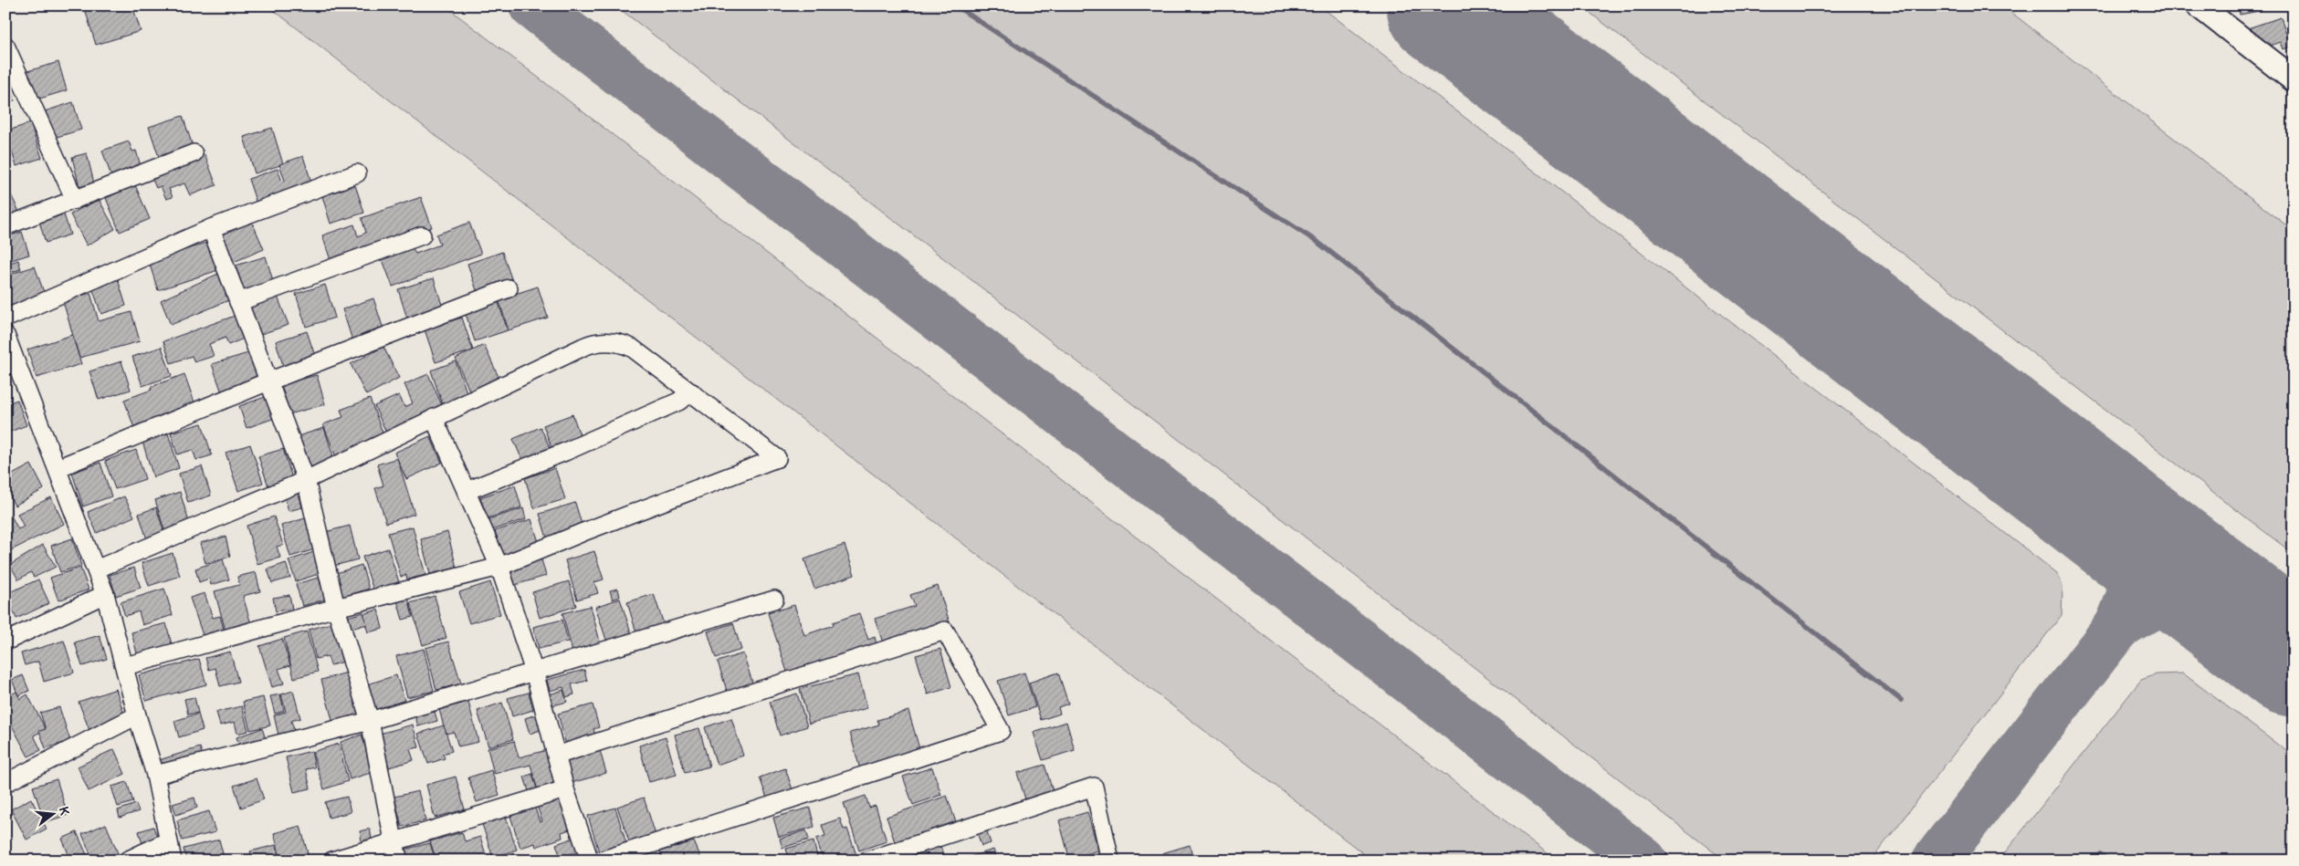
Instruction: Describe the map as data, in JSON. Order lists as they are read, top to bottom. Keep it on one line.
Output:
{"north":"right"}
